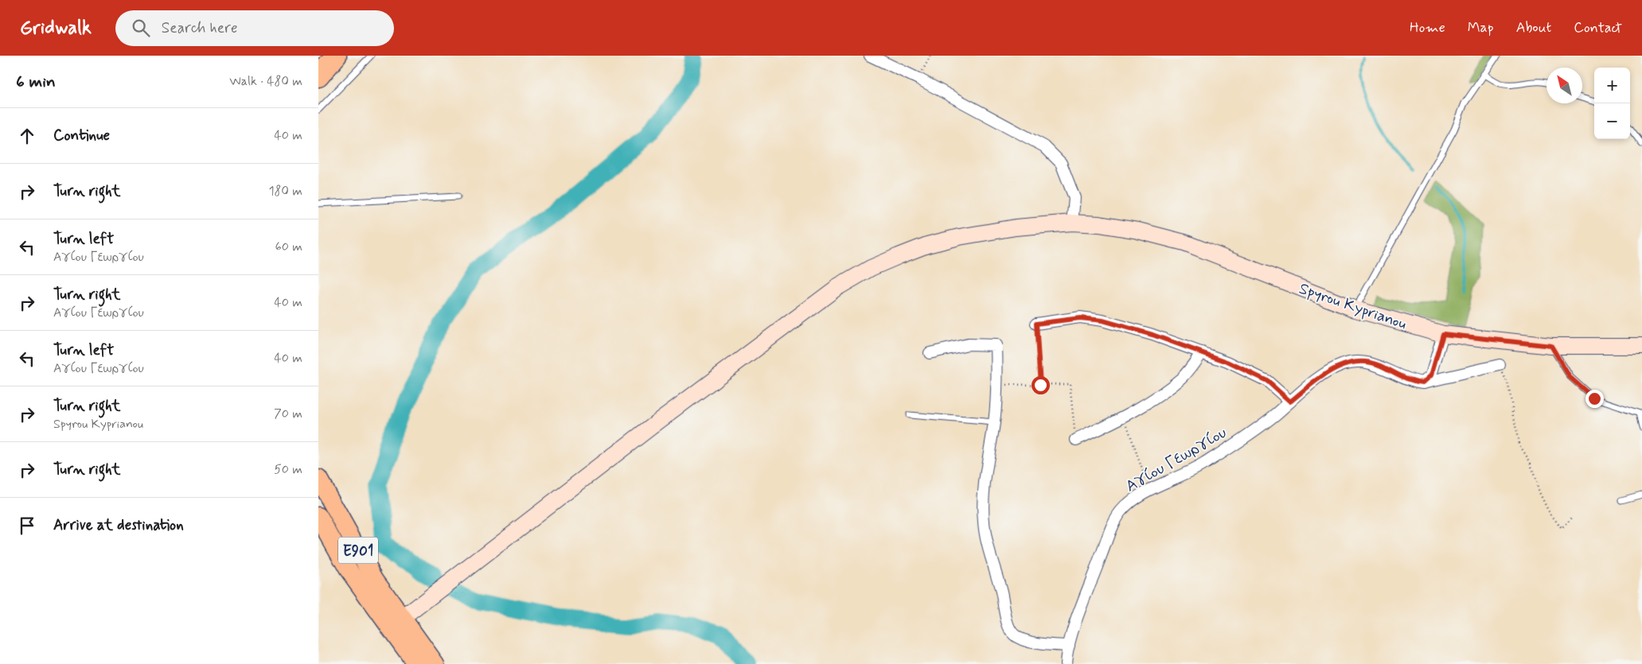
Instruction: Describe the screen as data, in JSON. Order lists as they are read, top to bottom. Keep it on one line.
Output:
{"streets":{"main road":["E901"],"street":["Spyrou Kyprianou","Αγίου Γεωργίου"]},"crossings":[["Spyrou Kyprianou","E901"]],"north":"top left","page":{"header":"Gridwalk","search":"Search here","nav":["Home","Map","About","Contact"],"heading":["6 min","Walk · 480 m"],"map_buttons":["+","−"],"list":[["Continue","40 m"],["Turn right","180 m"],["Turn left","Αγίου Γεωργίου","60 m"],["Turn right","Αγίου Γεωργίου","40 m"],["Turn left","Αγίου Γεωργίου","40 m"],["Turn right","Spyrou Kyprianou","70 m"],["Turn right","50 m"],"Arrive at destination"]}}
